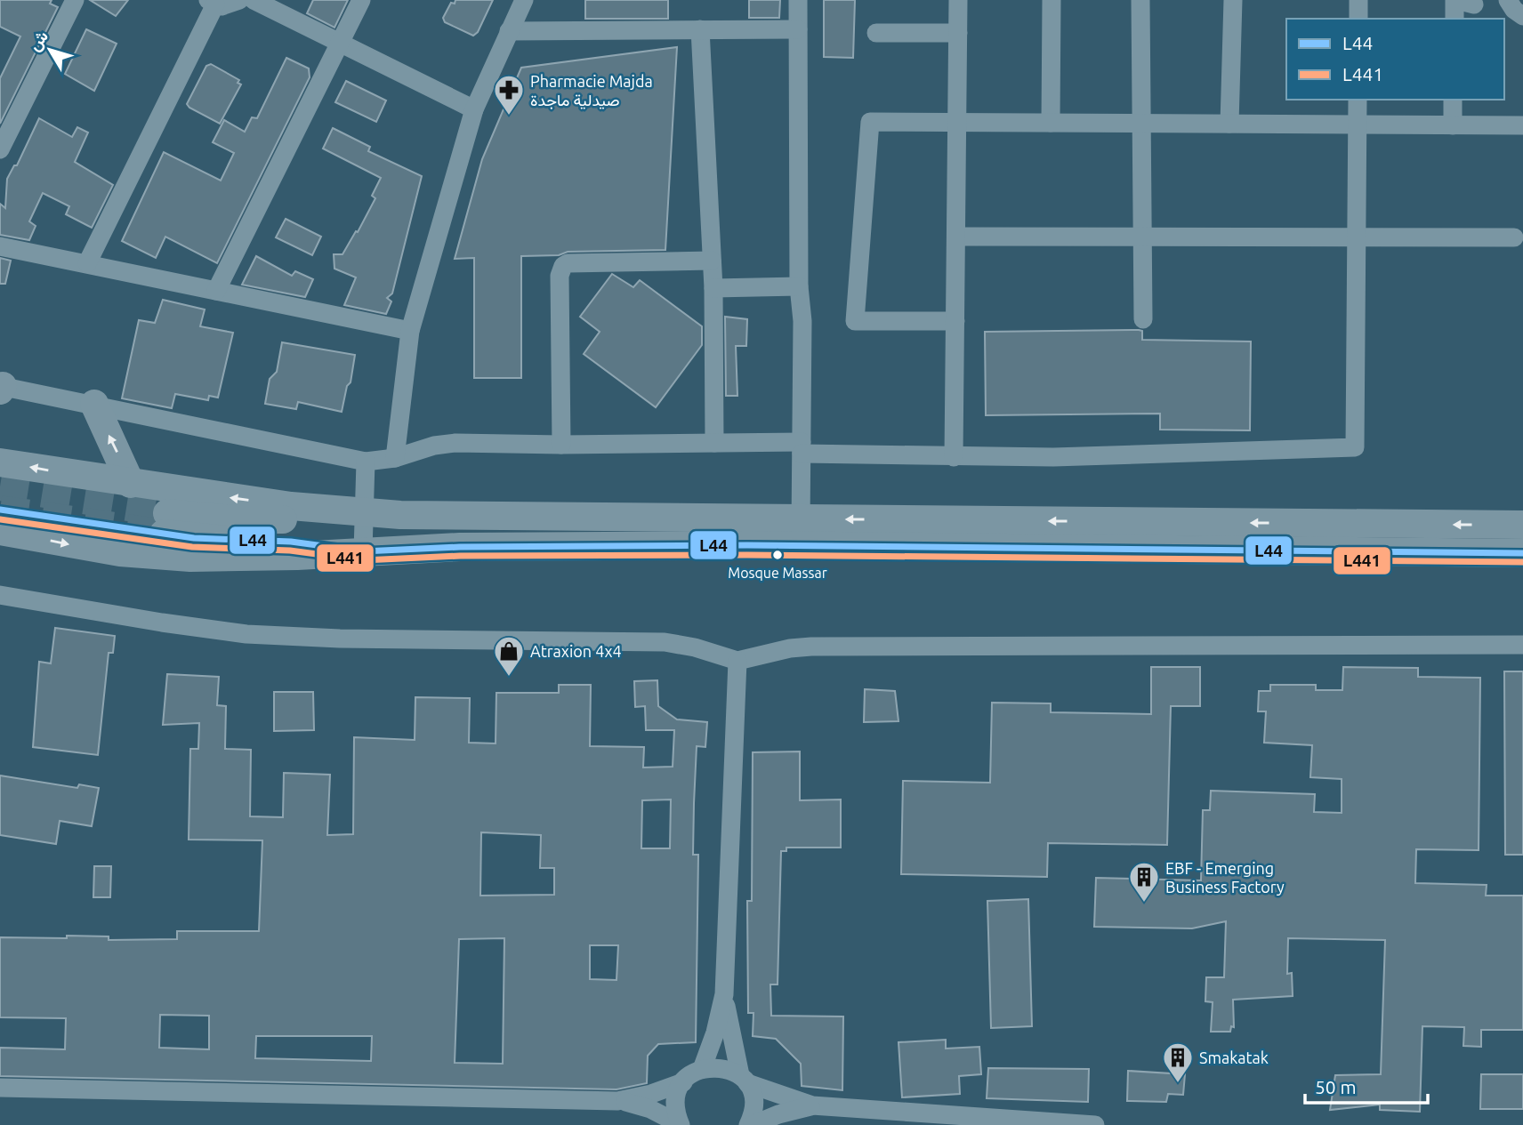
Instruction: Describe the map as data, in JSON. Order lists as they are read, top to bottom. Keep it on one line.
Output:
{"places":{"pharmacy":["Pharmacie Majda صيدلية ماجدة"],"other":["Mosque Massar"],"shop":["Atraxion 4x4"],"building":["EBF - Emerging Business Factory","Smakatak"]},"lines":["transit line L44","transit line L441"],"legend":["L44","L441"],"scale_bar":"50 m","north":"top left"}
